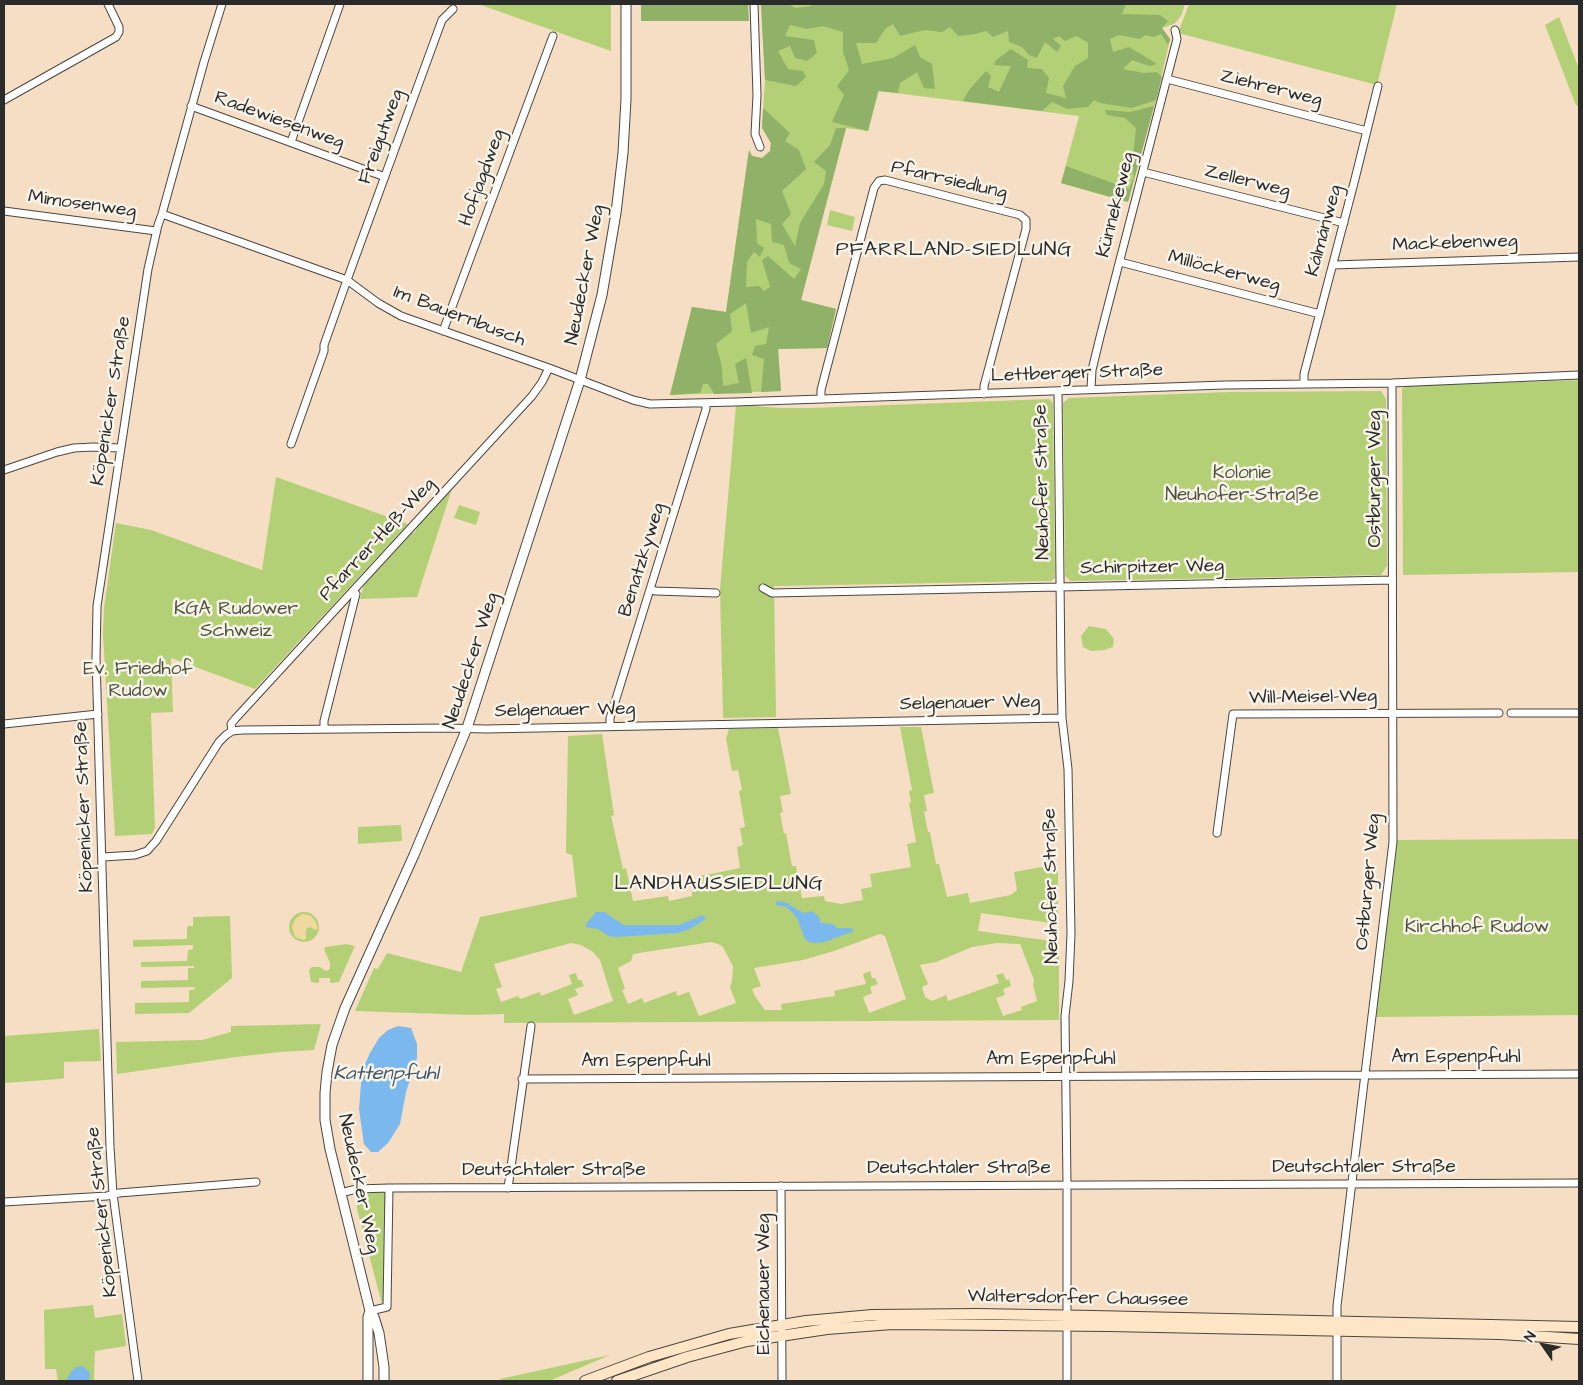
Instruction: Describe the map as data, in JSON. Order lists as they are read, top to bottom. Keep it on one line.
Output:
{"streets":{"main road":["Waltersdorfer Chaussee"],"street":["Ziehrerweg","Radewiesenweg","Freigutweg","Hofjagdweg","Pfarrsiedlung","Zellerweg","Mimosenweg","Künnekeweg","Kálmánweg","Mackebenweg","Millöckerweg","Neudecker Weg","Im Bauernbusch","Lettberger Straße","Köpenicker Straße","Ostburger Weg","Neuhofer Straße","Pfarrer-Heß-Weg","Benatzkyweg","Schirpitzer Weg","Will-Meisel-Weg","Selgenauer Weg","Am Espenpfuhl","Deutschtaler Straße","Eichenauer Weg"]},"crossings":[["Ziehrerweg","Künnekeweg"],["Ziehrerweg","Kálmánweg"],["Radewiesenweg","Freigutweg"],["Radewiesenweg","Köpenicker Straße"],["Freigutweg","Im Bauernbusch"],["Hofjagdweg","Im Bauernbusch"],["Pfarrsiedlung","Lettberger Straße"],["Zellerweg","Künnekeweg"],["Zellerweg","Kálmánweg"],["Mimosenweg","Köpenicker Straße"],["Künnekeweg","Millöckerweg"],["Künnekeweg","Lettberger Straße"],["Kálmánweg","Mackebenweg"],["Kálmánweg","Millöckerweg"],["Kálmánweg","Lettberger Straße"],["Neudecker Weg","Im Bauernbusch"],["Neudecker Weg","Lettberger Straße"],["Neudecker Weg","Selgenauer Weg"],["Neudecker Weg","Deutschtaler Straße"],["Im Bauernbusch","Lettberger Straße"],["Im Bauernbusch","Köpenicker Straße"],["Im Bauernbusch","Pfarrer-Heß-Weg"],["Lettberger Straße","Ostburger Weg"],["Lettberger Straße","Neuhofer Straße"],["Lettberger Straße","Benatzkyweg"],["Ostburger Weg","Schirpitzer Weg"],["Ostburger Weg","Will-Meisel-Weg"],["Ostburger Weg","Am Espenpfuhl"],["Ostburger Weg","Deutschtaler Straße"],["Ostburger Weg","Waltersdorfer Chaussee"],["Neuhofer Straße","Schirpitzer Weg"],["Neuhofer Straße","Selgenauer Weg"],["Neuhofer Straße","Am Espenpfuhl"],["Neuhofer Straße","Deutschtaler Straße"],["Neuhofer Straße","Waltersdorfer Chaussee"],["Pfarrer-Heß-Weg","Selgenauer Weg"],["Benatzkyweg","Selgenauer Weg"],["Deutschtaler Straße","Eichenauer Weg"],["Eichenauer Weg","Waltersdorfer Chaussee"]],"districts":["PFARRLAND-SIEDLUNG","LANDHAUSSIEDLUNG"],"water":["Kattenpfuhl"],"parks":["Kolonie Neuhofer-Straße","KGA Rudower Schweiz","Ev. Friedhof Rudow","Kirchhof Rudow"],"north":"top left"}
